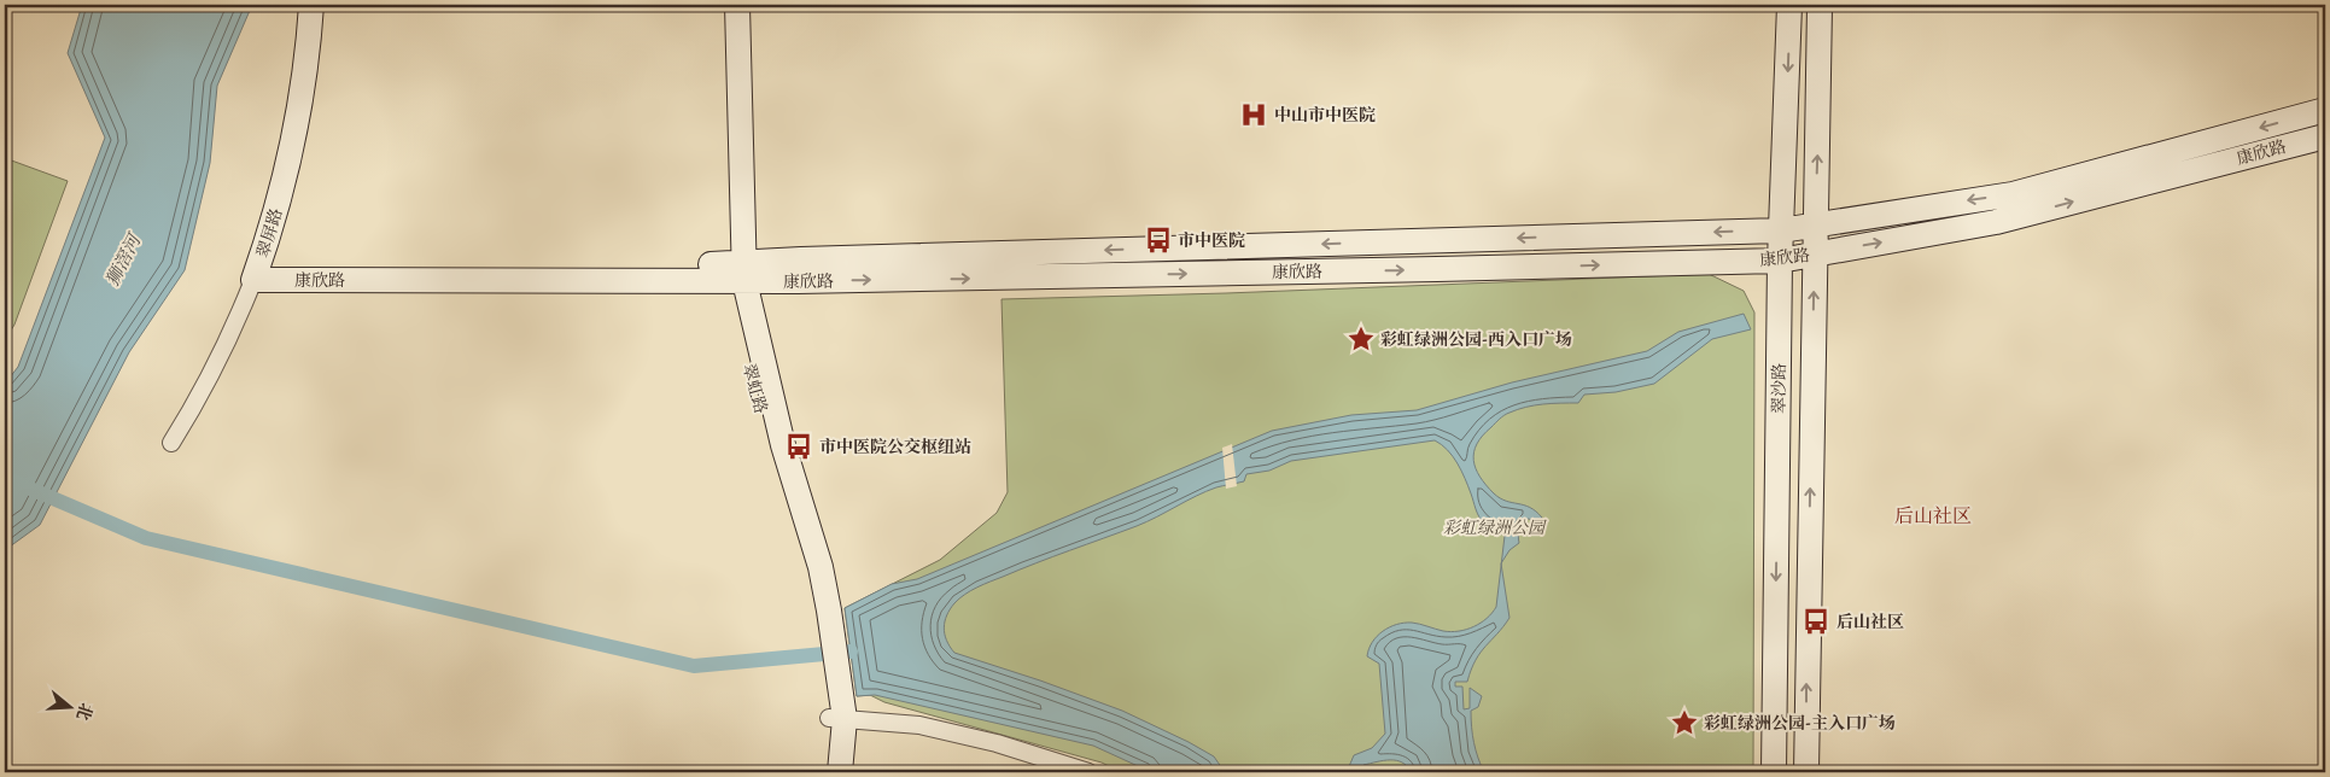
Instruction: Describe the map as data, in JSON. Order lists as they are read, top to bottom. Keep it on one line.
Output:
{"streets":{"street":["康欣路","翠屏路","翠虹路","翠沙路"]},"crossings":[["康欣路","翠屏路"],["康欣路","翠虹路"],["康欣路","翠沙路"]],"districts":["后山社区"],"water":["狮滘河"],"parks":["彩虹绿洲公园"],"places":{"hospital":["中山市中医院"],"bus stop":["市中医院","市中医院公交枢纽站","后山社区"],"place":["彩虹绿洲公园-西入口广场","彩虹绿洲公园-主入口广场"]},"north":"right"}
